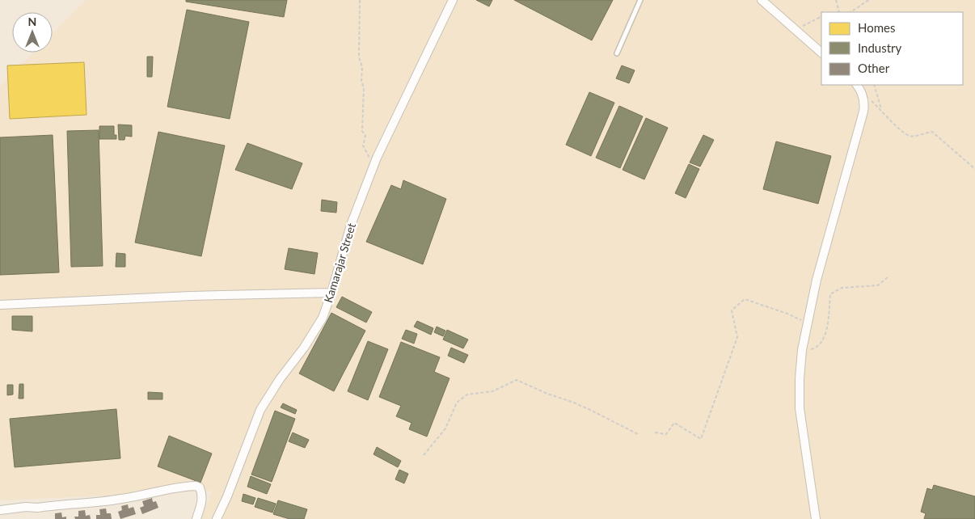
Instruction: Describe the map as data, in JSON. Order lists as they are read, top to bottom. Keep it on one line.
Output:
{"streets":{"street":["Kamarajar Street"]},"legend":["Homes","Industry","Other"],"north":"top"}
